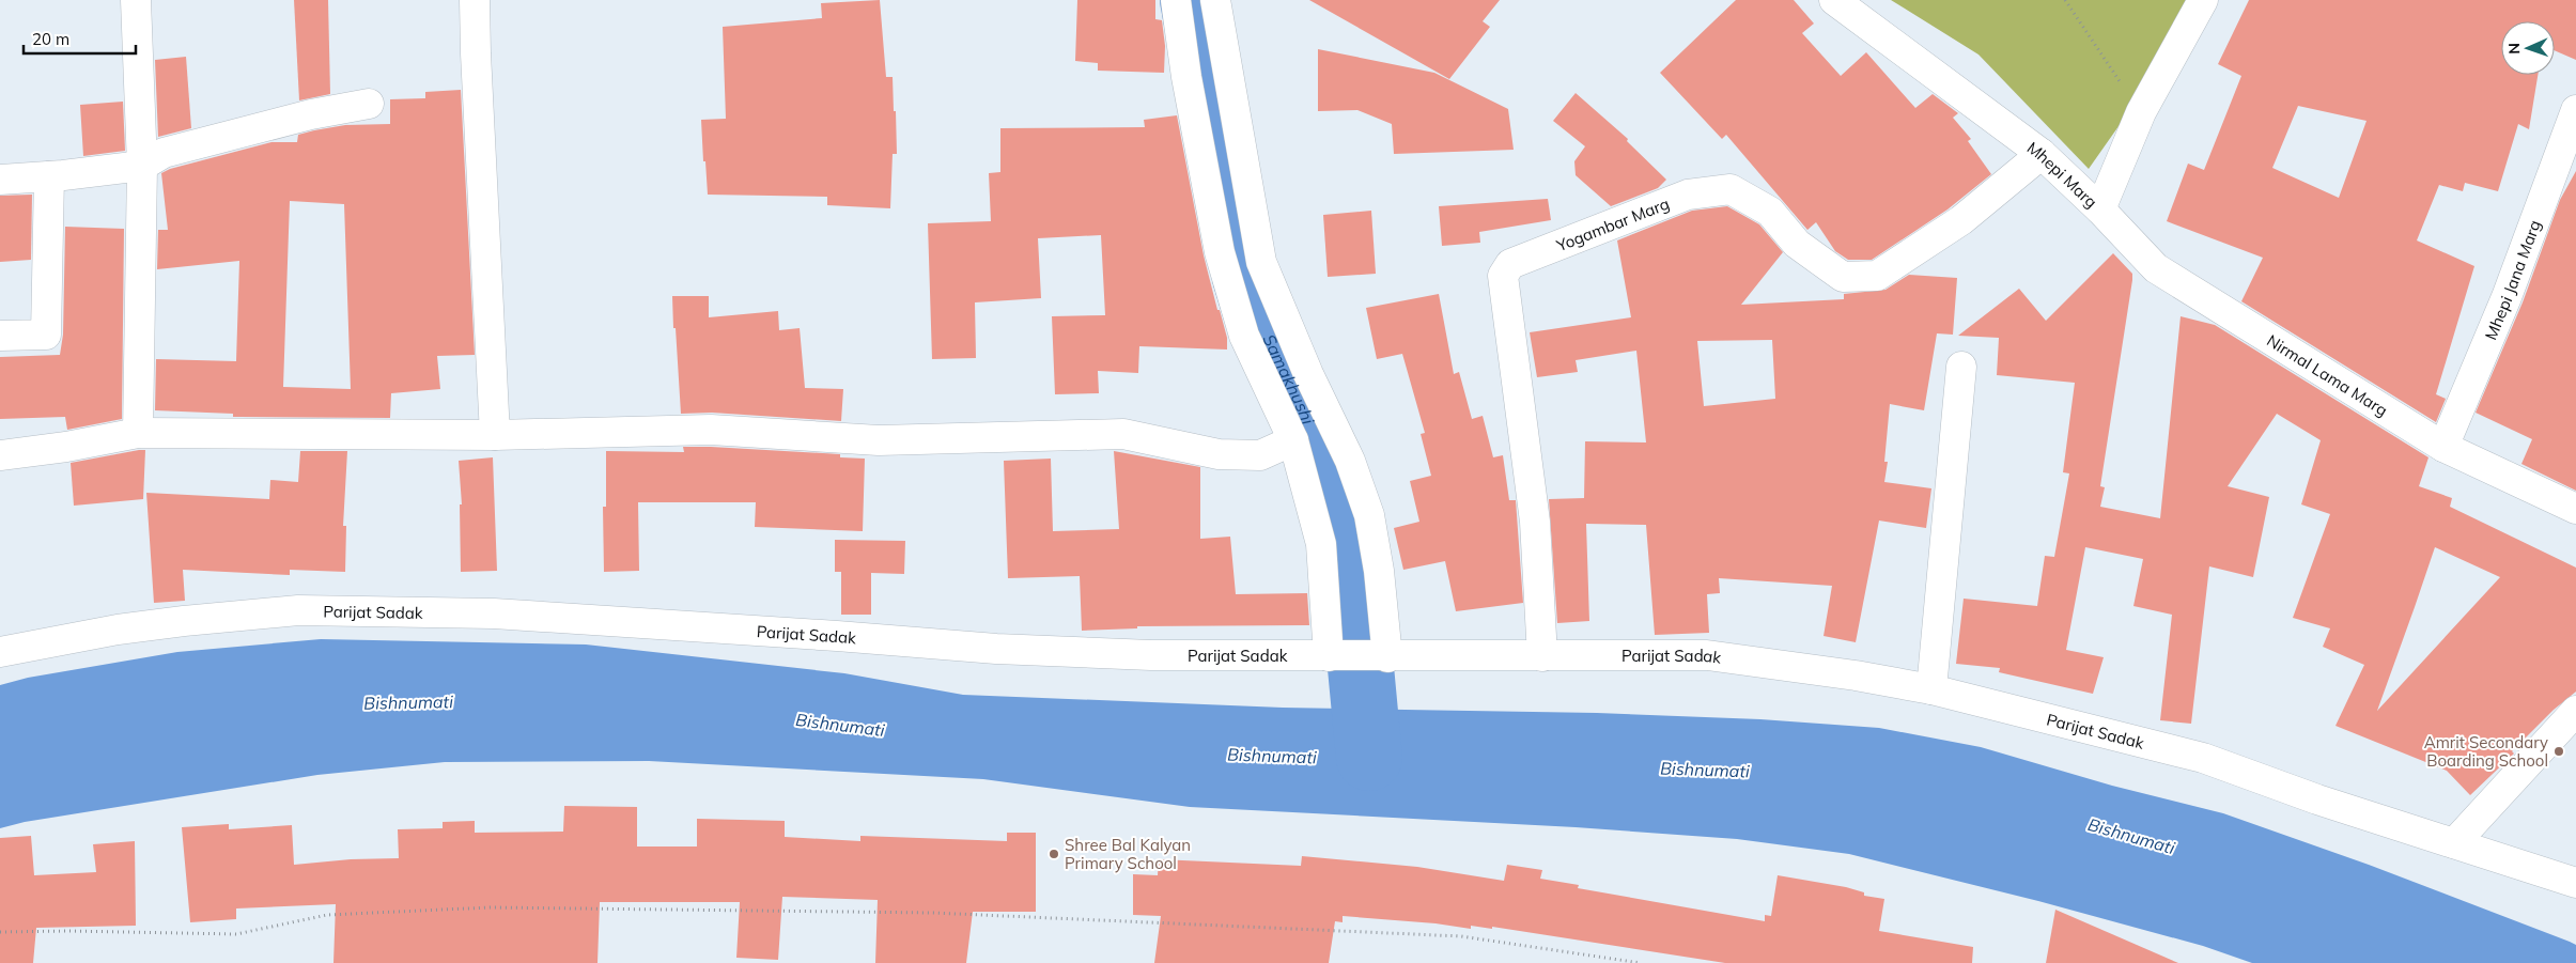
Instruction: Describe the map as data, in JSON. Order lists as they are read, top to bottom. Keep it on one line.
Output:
{"streets":{"street":["Mhepi Marg","Yogambar Marg","Mhepi Jana Marg","Nirmal Lama Marg","Parijat Sadak"]},"crossings":[["Mhepi Marg","Yogambar Marg"],["Mhepi Marg","Nirmal Lama Marg"],["Yogambar Marg","Parijat Sadak"],["Mhepi Jana Marg","Nirmal Lama Marg"]],"water":["Samakhushi","Bishnumati"],"places":["Amrit Secondary Boarding School","Shree Bal Kalyan Primary School"],"scale_bar":"20 m","north":"left"}
